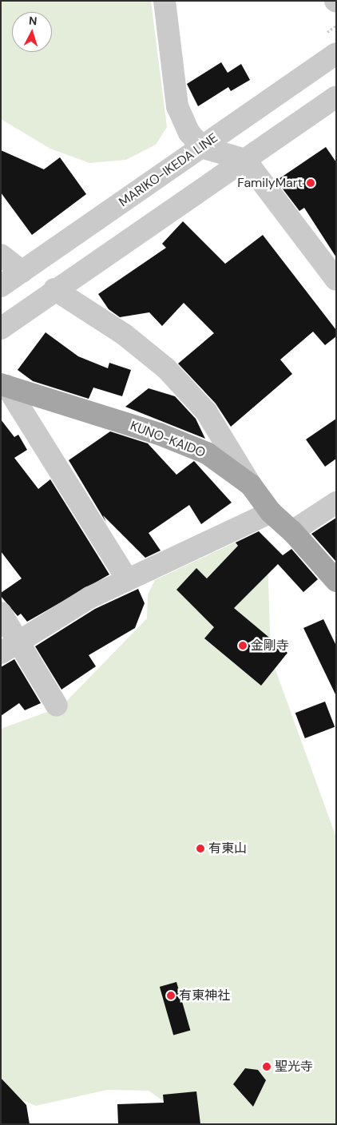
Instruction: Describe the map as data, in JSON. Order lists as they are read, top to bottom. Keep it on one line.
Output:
{"streets":{"main road":["KUNO-KAIDO"],"street":["MARIKO-IKEDA LINE"]},"places":["FamilyMart","金剛寺","有東山","有東神社","聖光寺"],"north":"top"}
